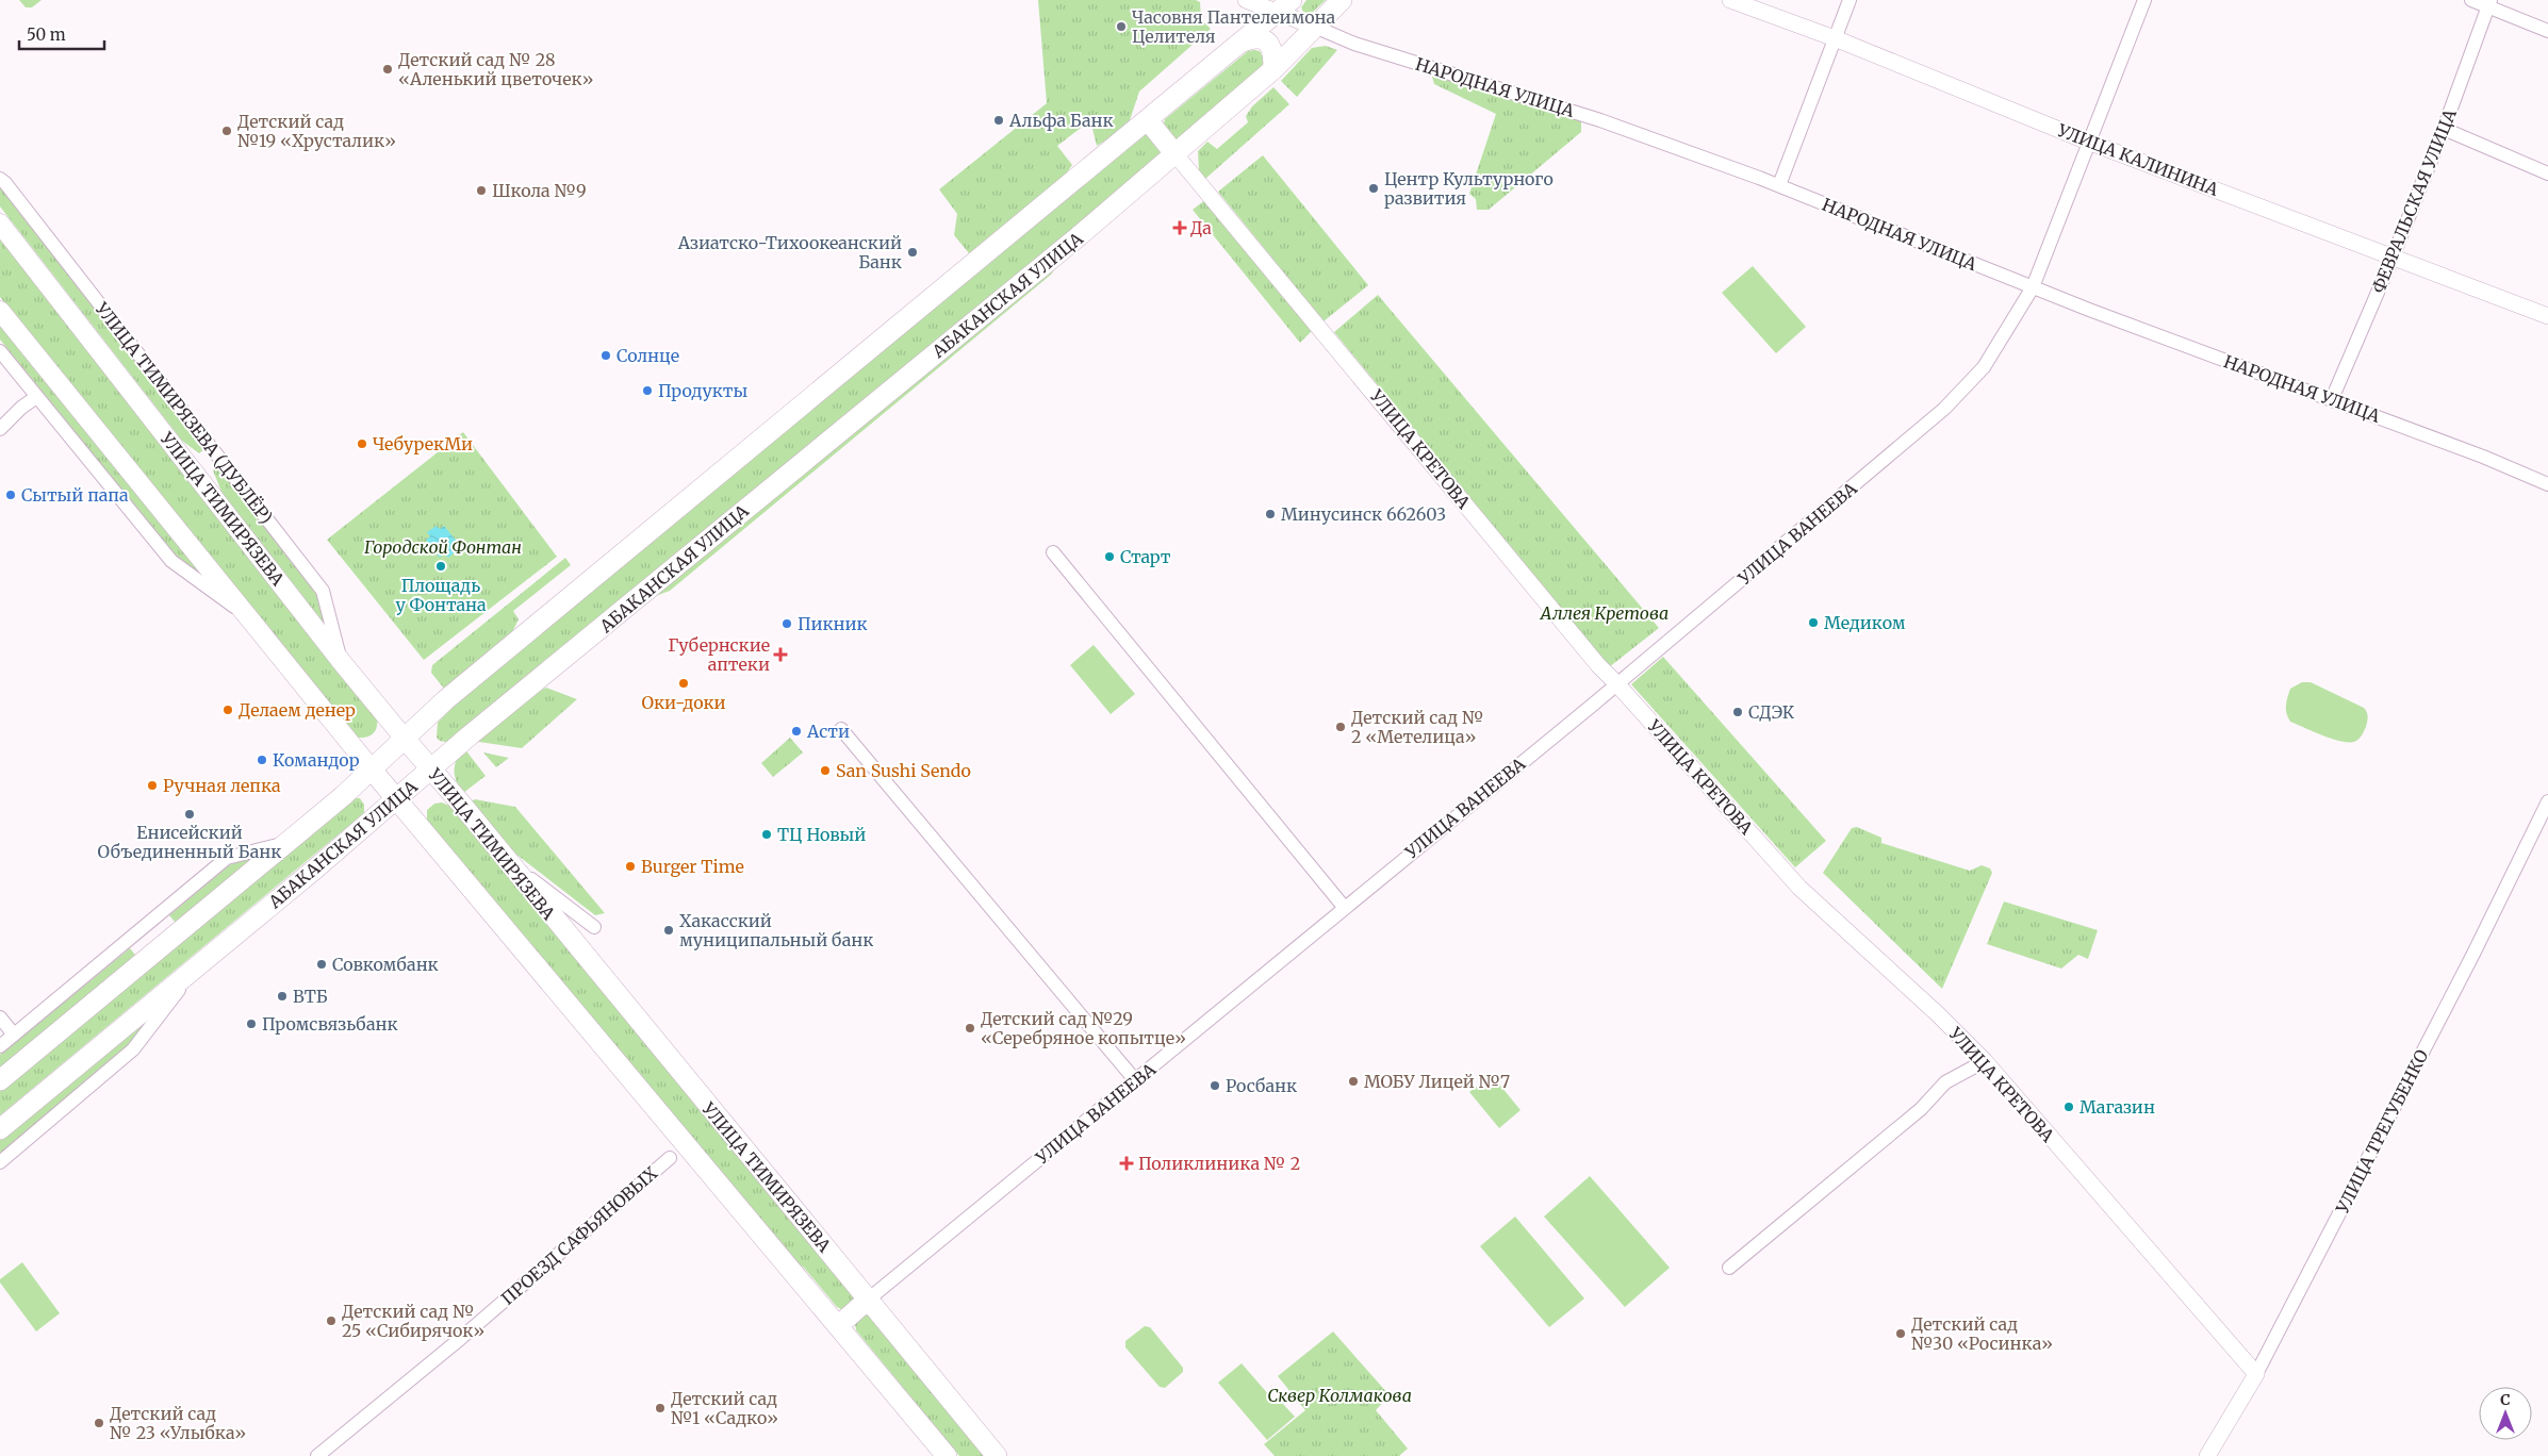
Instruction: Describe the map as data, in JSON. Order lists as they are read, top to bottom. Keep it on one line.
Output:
{"streets":{"main road":["АБАКАНСКАЯ УЛИЦА","УЛИЦА ТИМИРЯЗЕВА"],"street":["НАРОДНАЯ УЛИЦА","УЛИЦА КАЛИНИНА","ФЕВРАЛЬСКАЯ УЛИЦА","УЛИЦА ТИМИРЯЗЕВА (ДУБЛЁР)","УЛИЦА КРЕТОВА","УЛИЦА ВАНЕЕВА","УЛИЦА ТРЕГУБЕНКО","ПРОЕЗД САФЬЯНОВЫХ"]},"crossings":[["НАРОДНАЯ УЛИЦА","ФЕВРАЛЬСКАЯ УЛИЦА"],["НАРОДНАЯ УЛИЦА","АБАКАНСКАЯ УЛИЦА"],["НАРОДНАЯ УЛИЦА","УЛИЦА ВАНЕЕВА"],["УЛИЦА КАЛИНИНА","ФЕВРАЛЬСКАЯ УЛИЦА"],["УЛИЦА КАЛИНИНА","УЛИЦА ВАНЕЕВА"],["АБАКАНСКАЯ УЛИЦА","УЛИЦА КРЕТОВА"],["АБАКАНСКАЯ УЛИЦА","УЛИЦА ТИМИРЯЗЕВА"],["УЛИЦА ТИМИРЯЗЕВА (ДУБЛЁР)","УЛИЦА ТИМИРЯЗЕВА"],["УЛИЦА КРЕТОВА","УЛИЦА ВАНЕЕВА"],["УЛИЦА КРЕТОВА","УЛИЦА ТРЕГУБЕНКО"],["УЛИЦА ТИМИРЯЗЕВА","УЛИЦА ВАНЕЕВА"]],"parks":["Городской Фонтан","Аллея Кретова","Сквер Колмакова"],"places":{"other":["Часовня Пантелеимона Целителя","Детский сад № 28 «Аленький цветочек»","Альфа Банк","Детский сад №19 «Хрусталик»","Центр Культурного развития","Школа №9","Азиатско-Тихоокеанский Банк","Солнце","Продукты","ЧебурекМи","Сытый папа","Минусинск 662603","Старт","Площадь у Фонтана","Медиком","Пикник","Оки-доки","Делаем денер","СДЭК","Детский сад № 2 «Метелица»","Асти","Командор","San Sushi Sendo","Ручная лепка","Енисейский Объединенный Банк","ТЦ Новый","Burger Time","Хакасский муниципальный банк","Совкомбанк","ВТБ","Промсвязьбанк","Детский сад №29 «Серебряное копытце»","МОБУ Лицей №7","Росбанк","Магазин","Детский сад № 25 «Сибирячок»","Детский сад №30 «Росинка»","Детский сад №1 «Cадко»","Детский сад № 23 «Улыбка»"],"health":["Да","Губернские аптеки","Поликлиника № 2"]},"scale_bar":"50 m","north":"top"}
